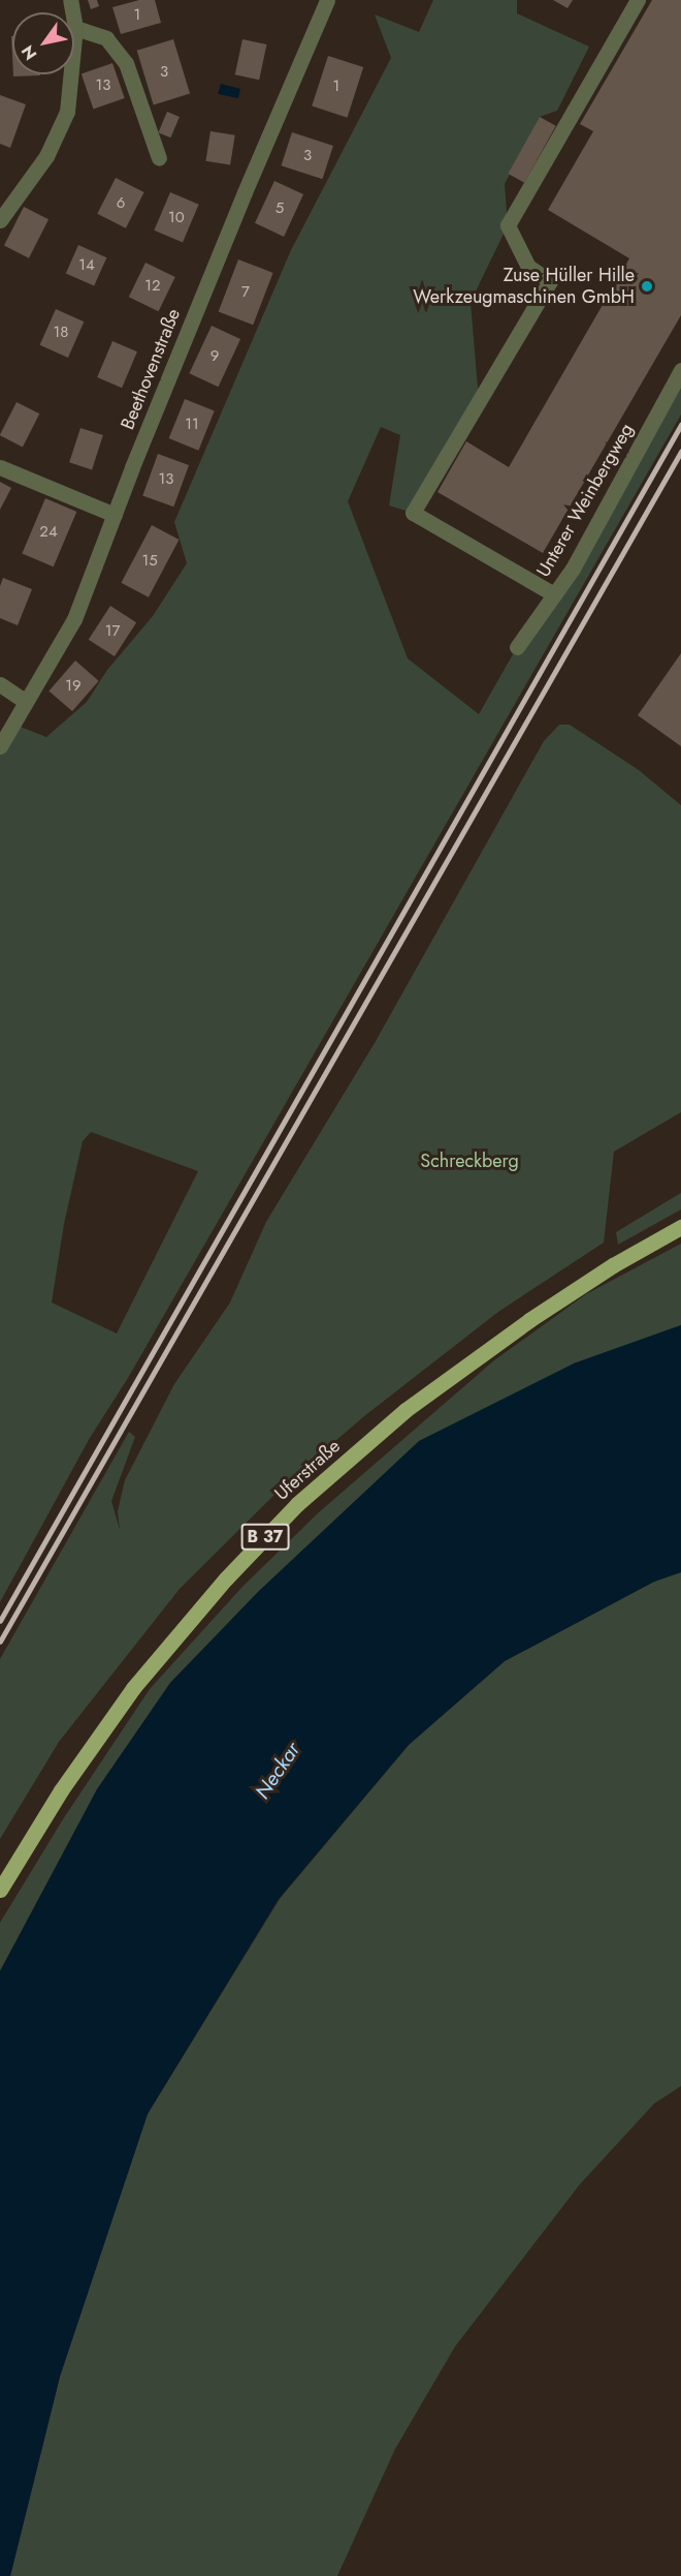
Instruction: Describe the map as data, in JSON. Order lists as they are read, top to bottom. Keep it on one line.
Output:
{"streets":{"main road":["Uferstraße","B 37"],"street":["Beethovenstraße","Unterer Weinbergweg"]},"water":["Neckar"],"parks":["Schreckberg"],"places":["Zuse Hüller Hille Werkzeugmaschinen GmbH"],"house_numbers":["1","3","13","1","3","6","5","10","14","12","7","18","9","11","13","24","15","17","19"],"north":"bottom left"}
